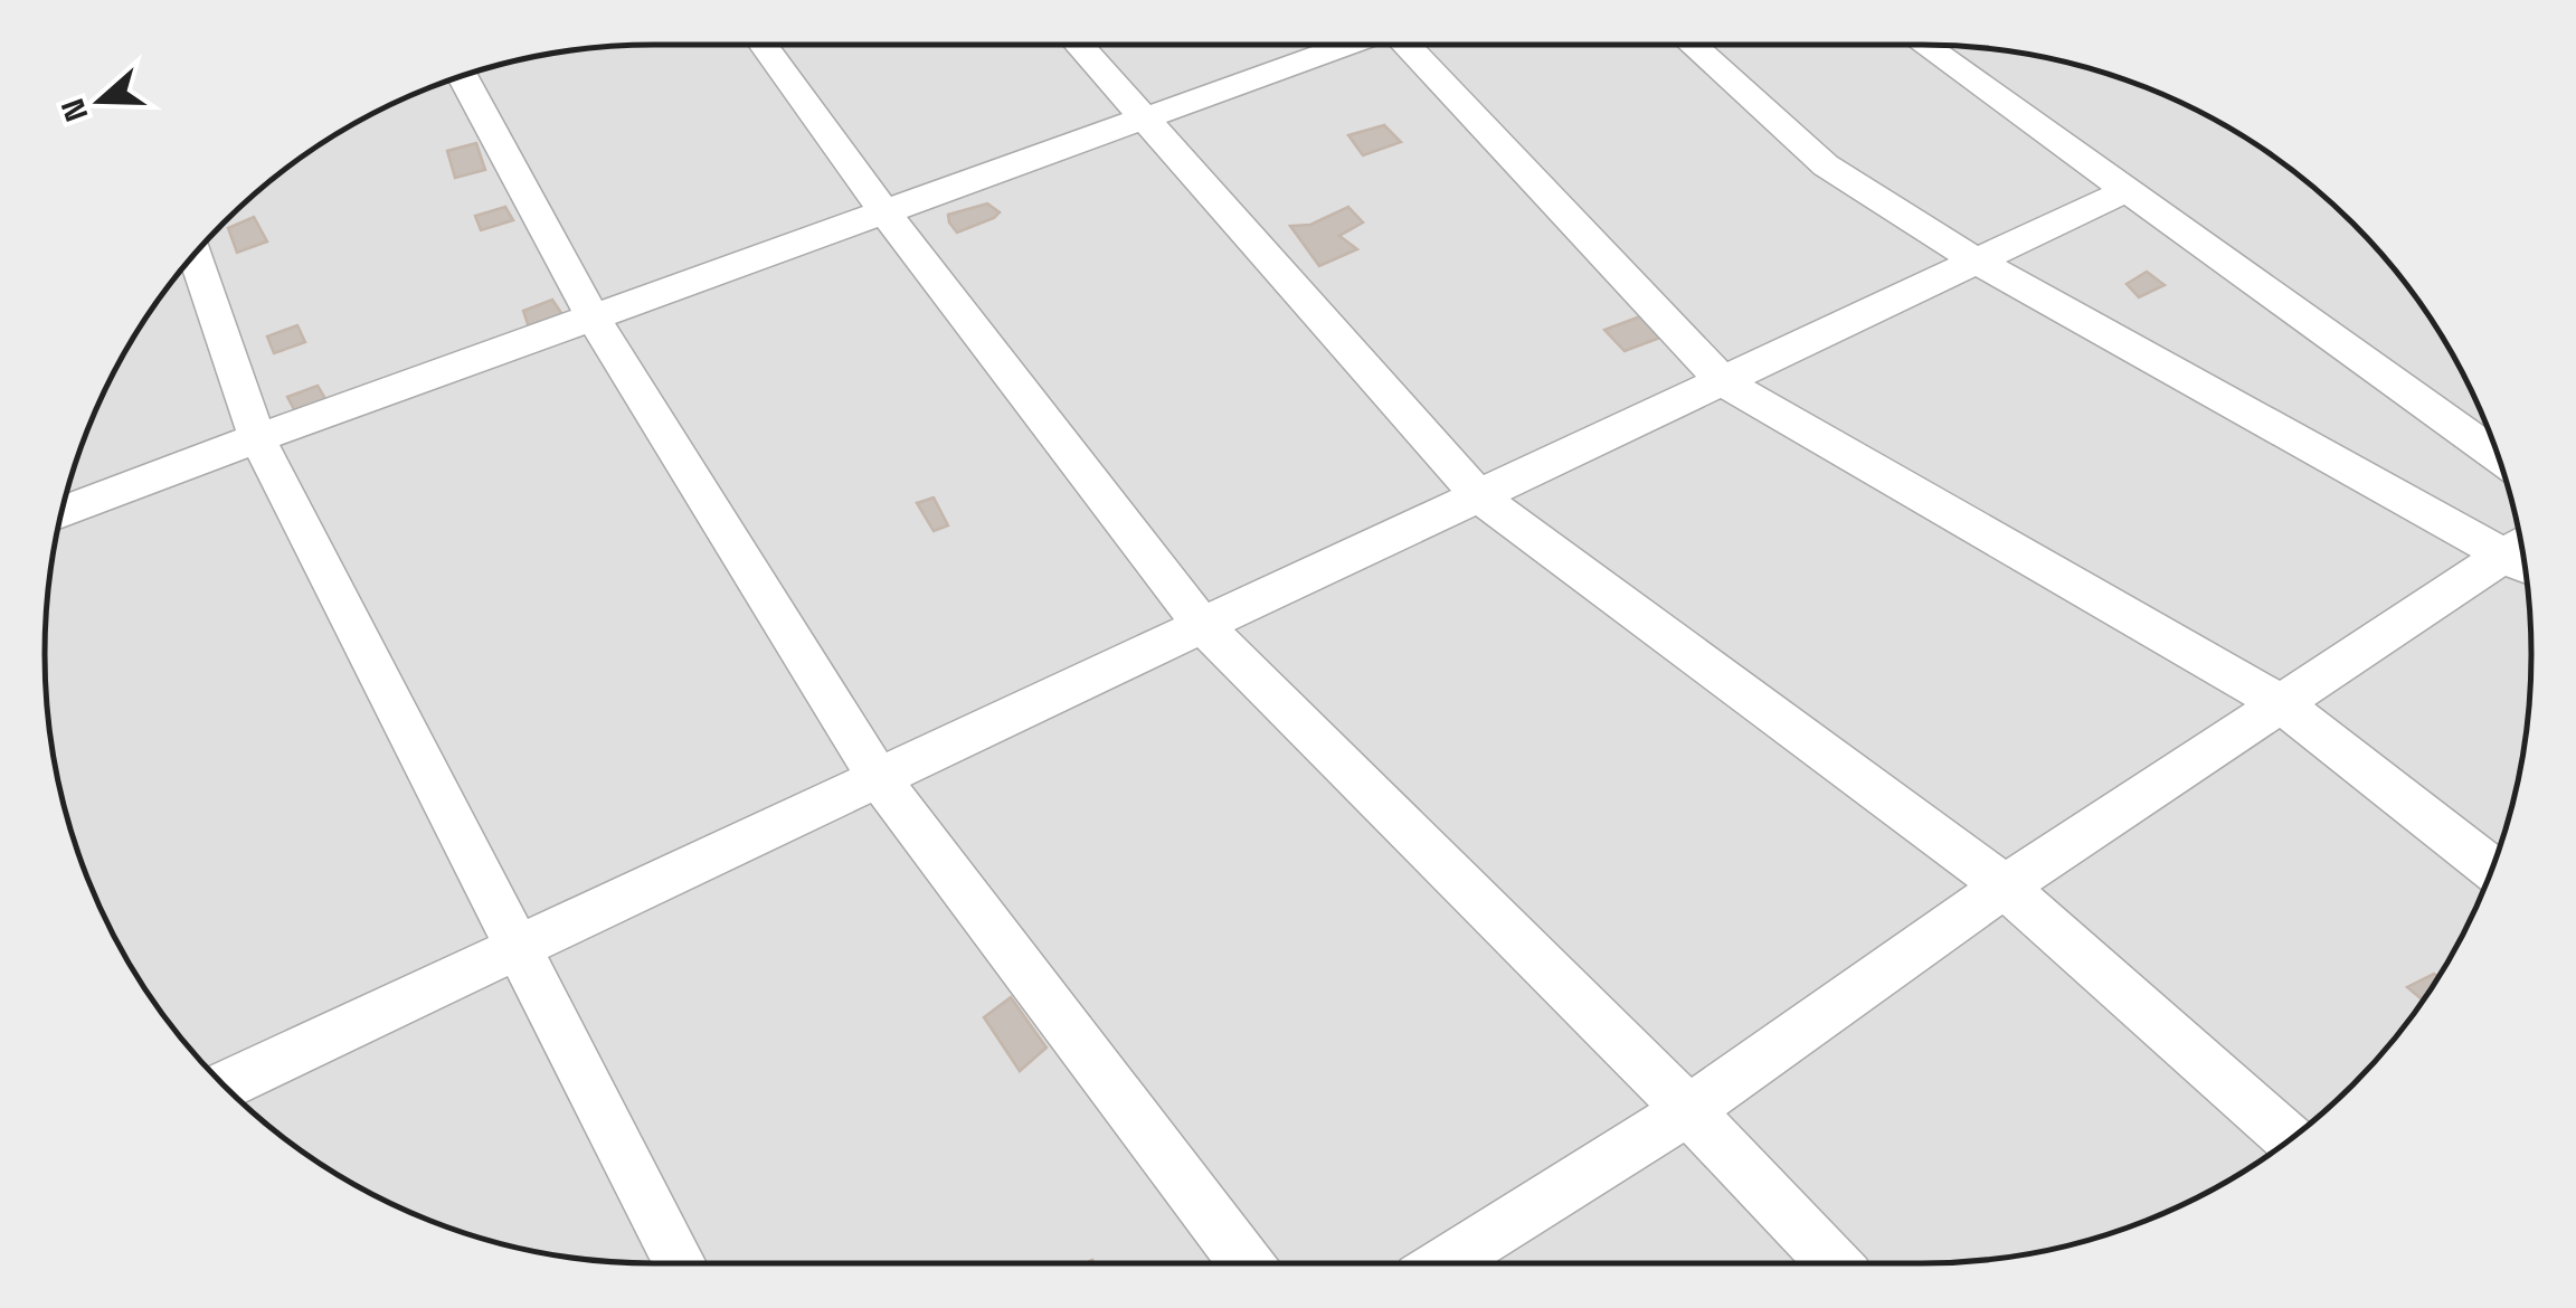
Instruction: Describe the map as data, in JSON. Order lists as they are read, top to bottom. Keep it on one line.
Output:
{"north":"left"}
